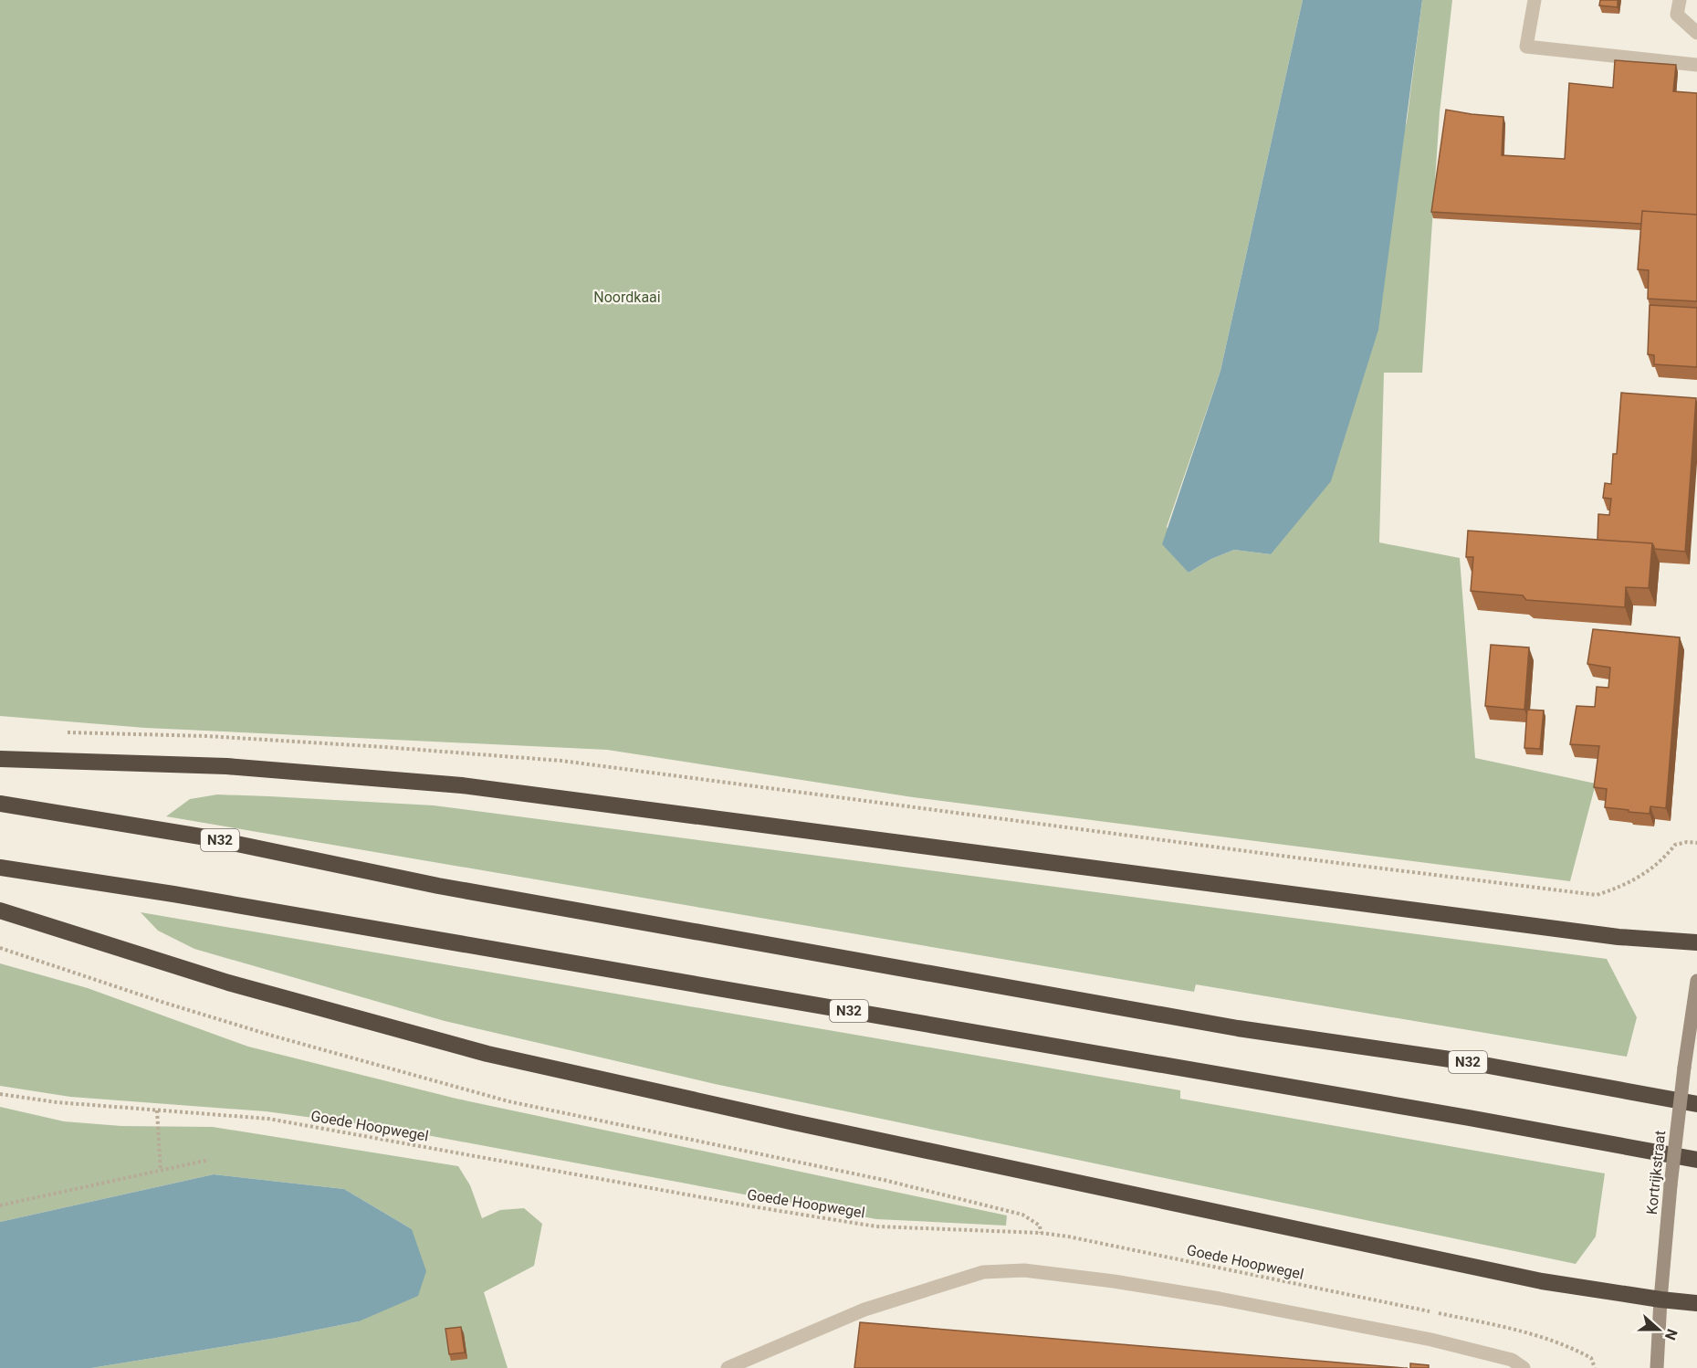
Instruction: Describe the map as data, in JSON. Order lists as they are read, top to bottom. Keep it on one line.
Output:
{"streets":{"highway":["N32"],"main road":["Kortrijkstraat"],"path":["Goede Hoopwegel"]},"parks":["Noordkaai"],"north":"right"}
